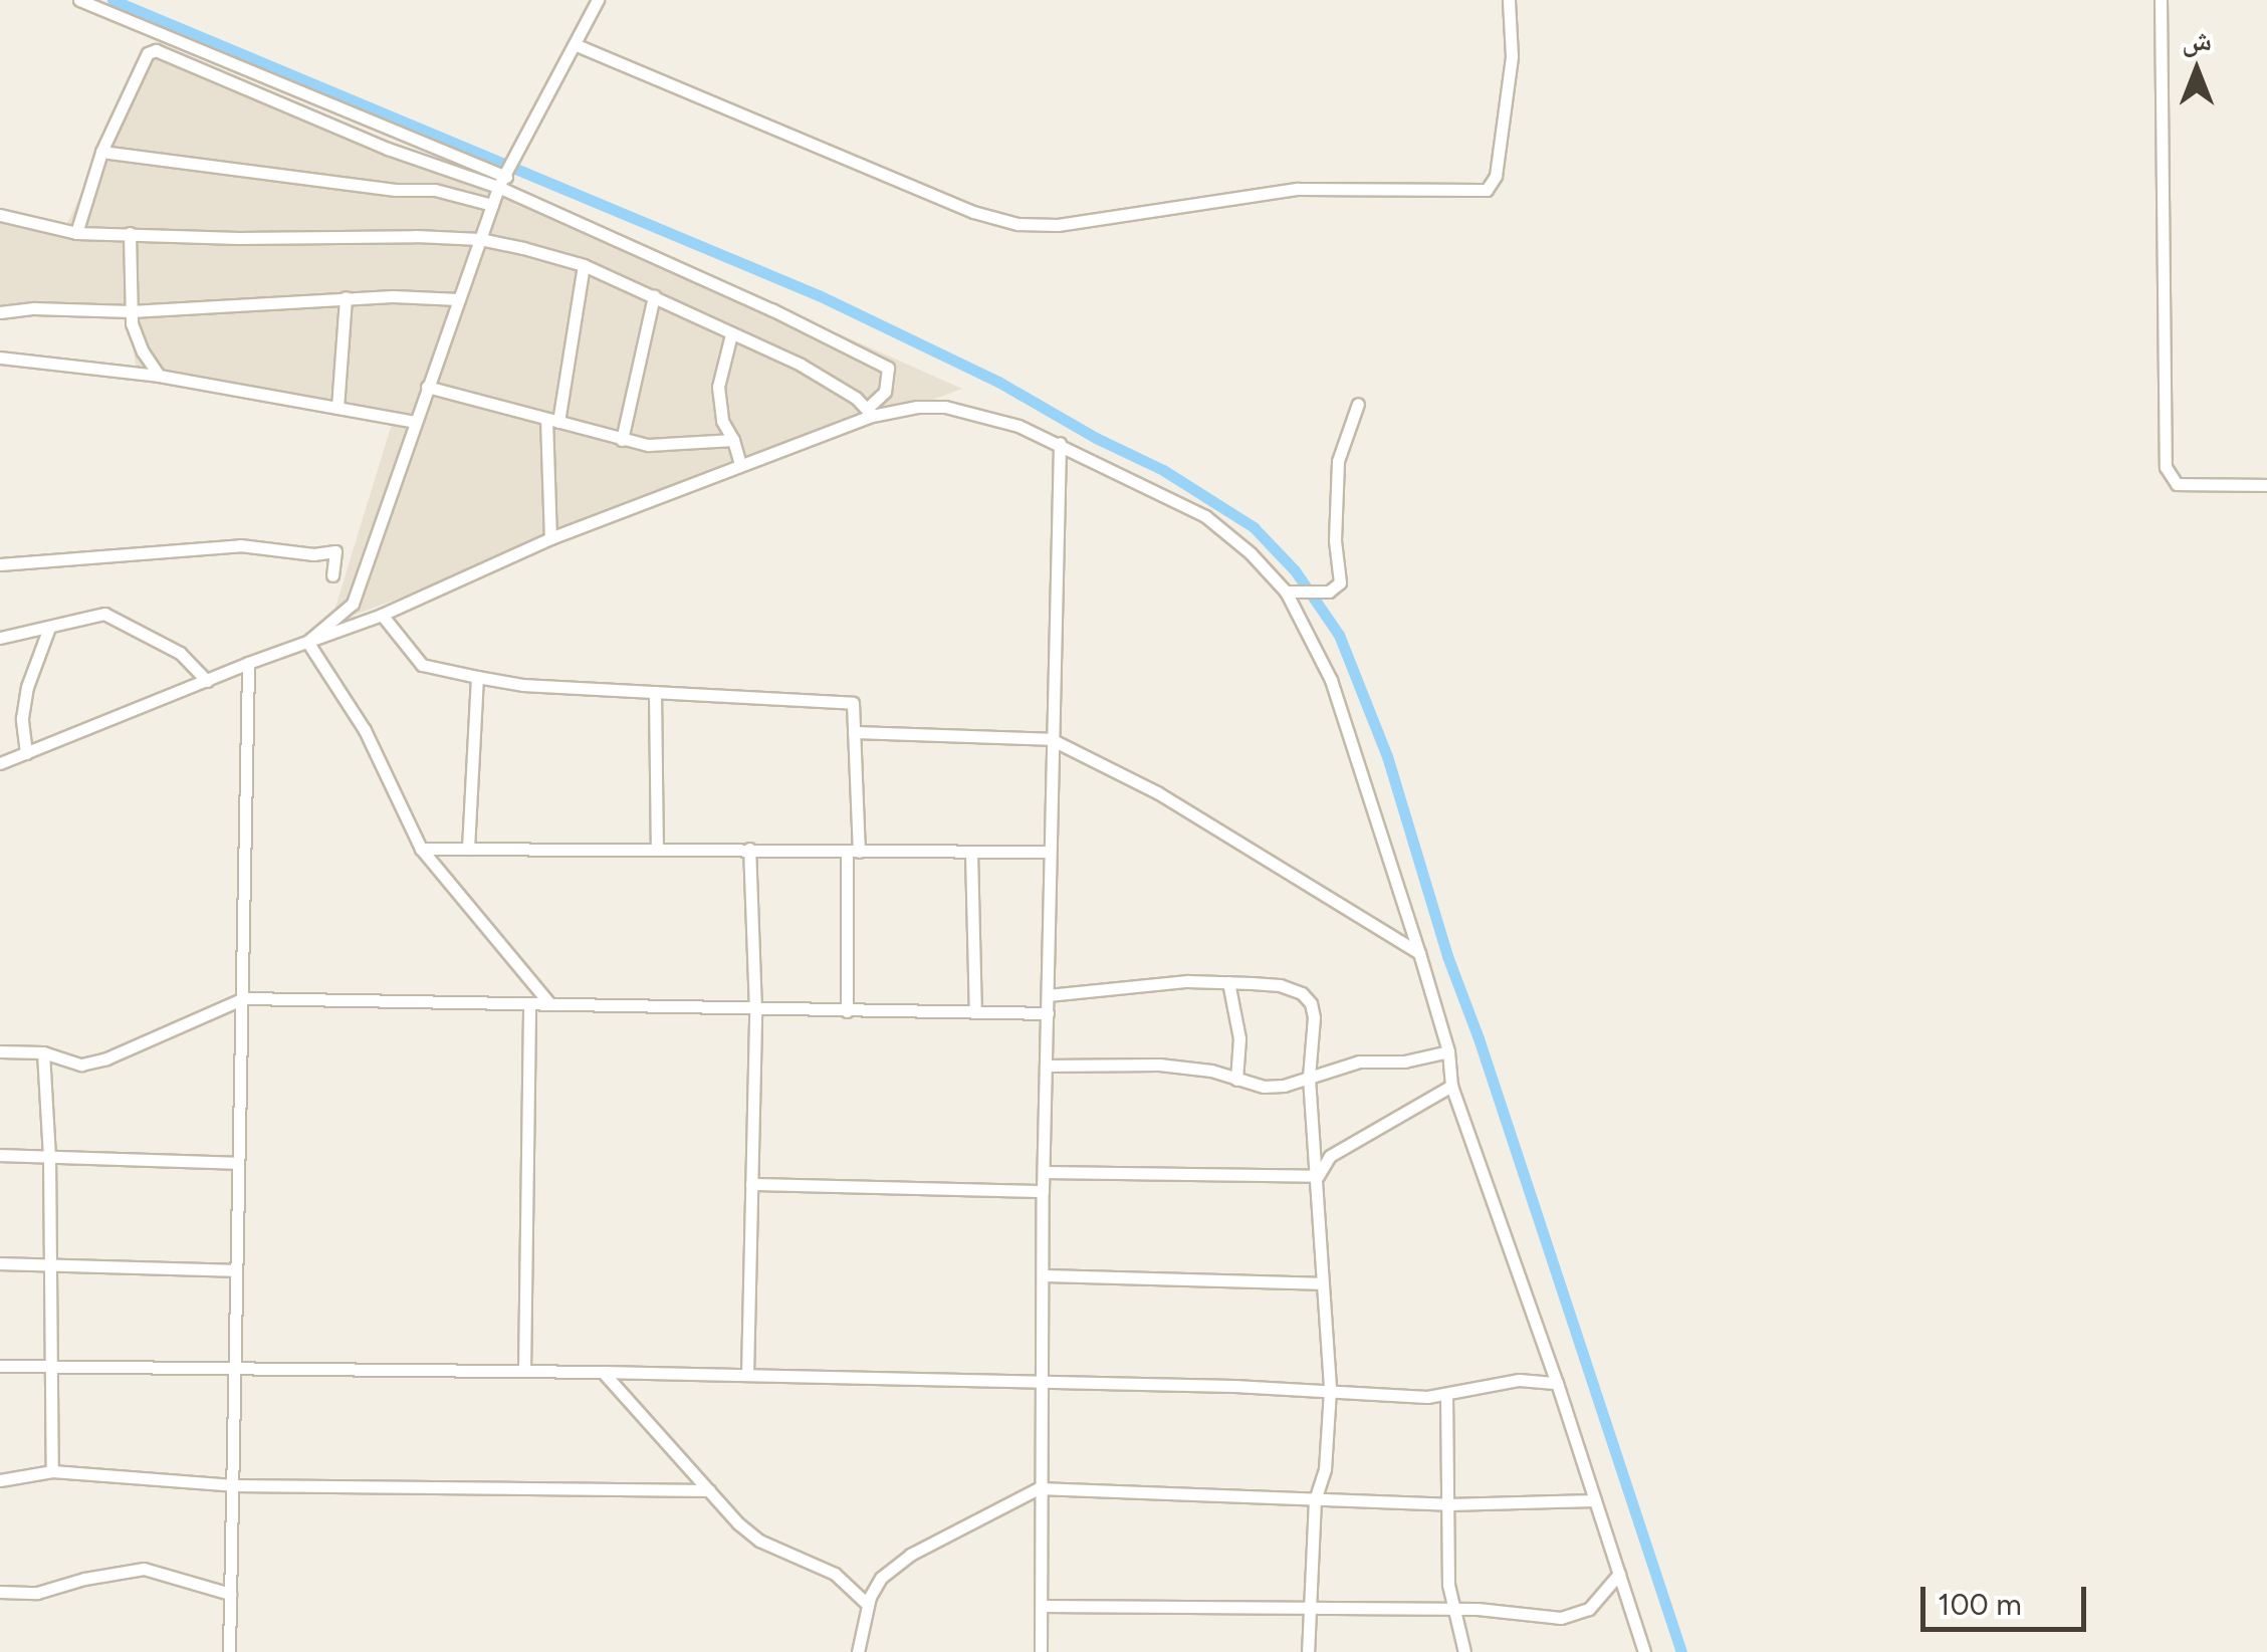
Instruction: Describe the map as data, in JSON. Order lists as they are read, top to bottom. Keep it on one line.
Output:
{"scale_bar":"100 m","north":"top"}
